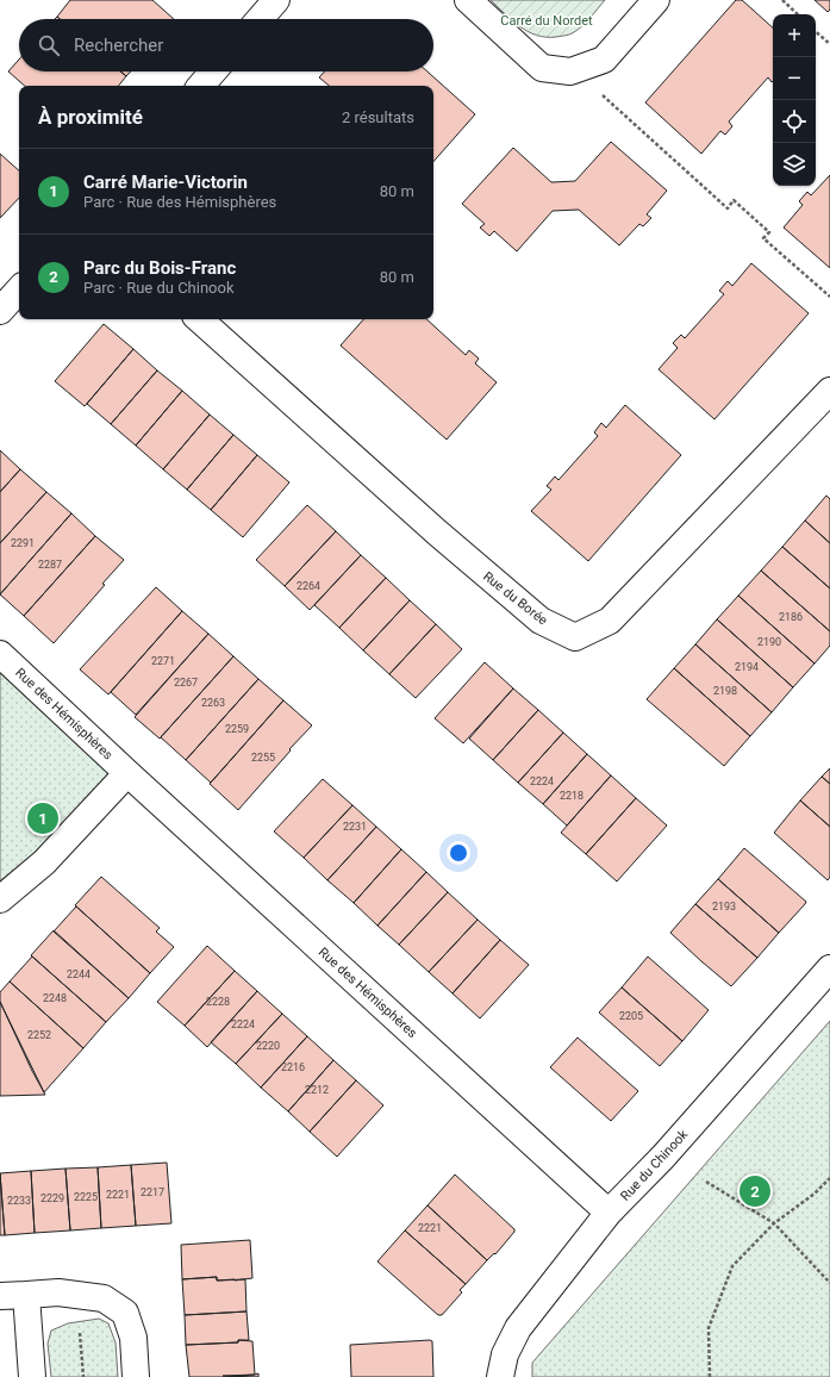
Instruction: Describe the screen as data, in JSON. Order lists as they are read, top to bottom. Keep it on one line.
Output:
{"streets":{"street":["Rue du Borée","Rue des Hémisphères","Rue du Chinook"]},"crossings":[["Rue des Hémisphères","Rue du Chinook"]],"parks":["Carré du Nordet"],"house_numbers":["2291","2287","2264","2186","2190","2271","2194","2267","2198","2263","2259","2255","2224","2218","2231","2193","2244","2248","2228","2205","2224","2252","2220","2216","2212","2217","2221","2225","2229","2233","2221"],"page":{"map_buttons":["+","−"],"search":"Rechercher","heading":["À proximité","2 résultats"],"list":[{"mark":"1","name":"Carré Marie-Victorin","note":"Parc · Rue des Hémisphères","value":"80 m"},{"mark":"2","name":"Parc du Bois-Franc","note":"Parc · Rue du Chinook","value":"80 m"}],"pins":["1","2"]}}
